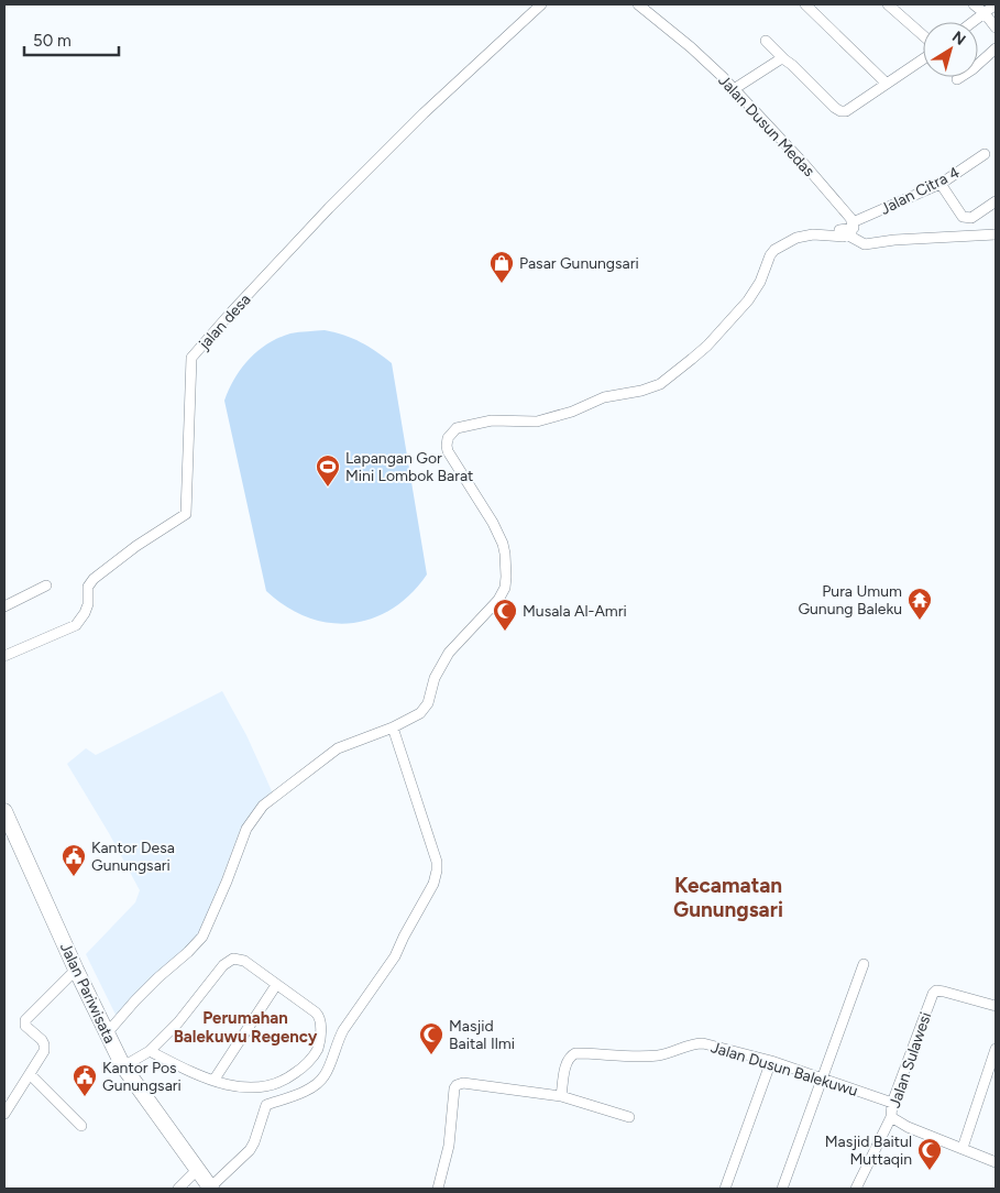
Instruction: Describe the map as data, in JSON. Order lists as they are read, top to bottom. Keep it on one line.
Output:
{"streets":{"main road":["Jalan Pariwisata"],"street":["Jalan Dusun Medas","Jalan Citra 4","jalan desa","Jalan Sulawesi","Jalan Dusun Balekuwu"]},"crossings":[["Jalan Dusun Medas","Jalan Citra 4"],["Jalan Sulawesi","Jalan Dusun Balekuwu"]],"districts":["Kecamatan Gunungsari","Perumahan Balekuwu Regency"],"places":{"shop":["Pasar Gunungsari"],"sports":["Lapangan Gor Mini Lombok Barat"],"temple":["Pura Umum Gunung Baleku"],"mosque":["Musala Al-Amri","Masjid Baital Ilmi","Masjid Baitul Muttaqin"],"public building":["Kantor Desa Gunungsari","Kantor Pos Gunungsari"]},"scale_bar":"50 m","north":"top right"}
